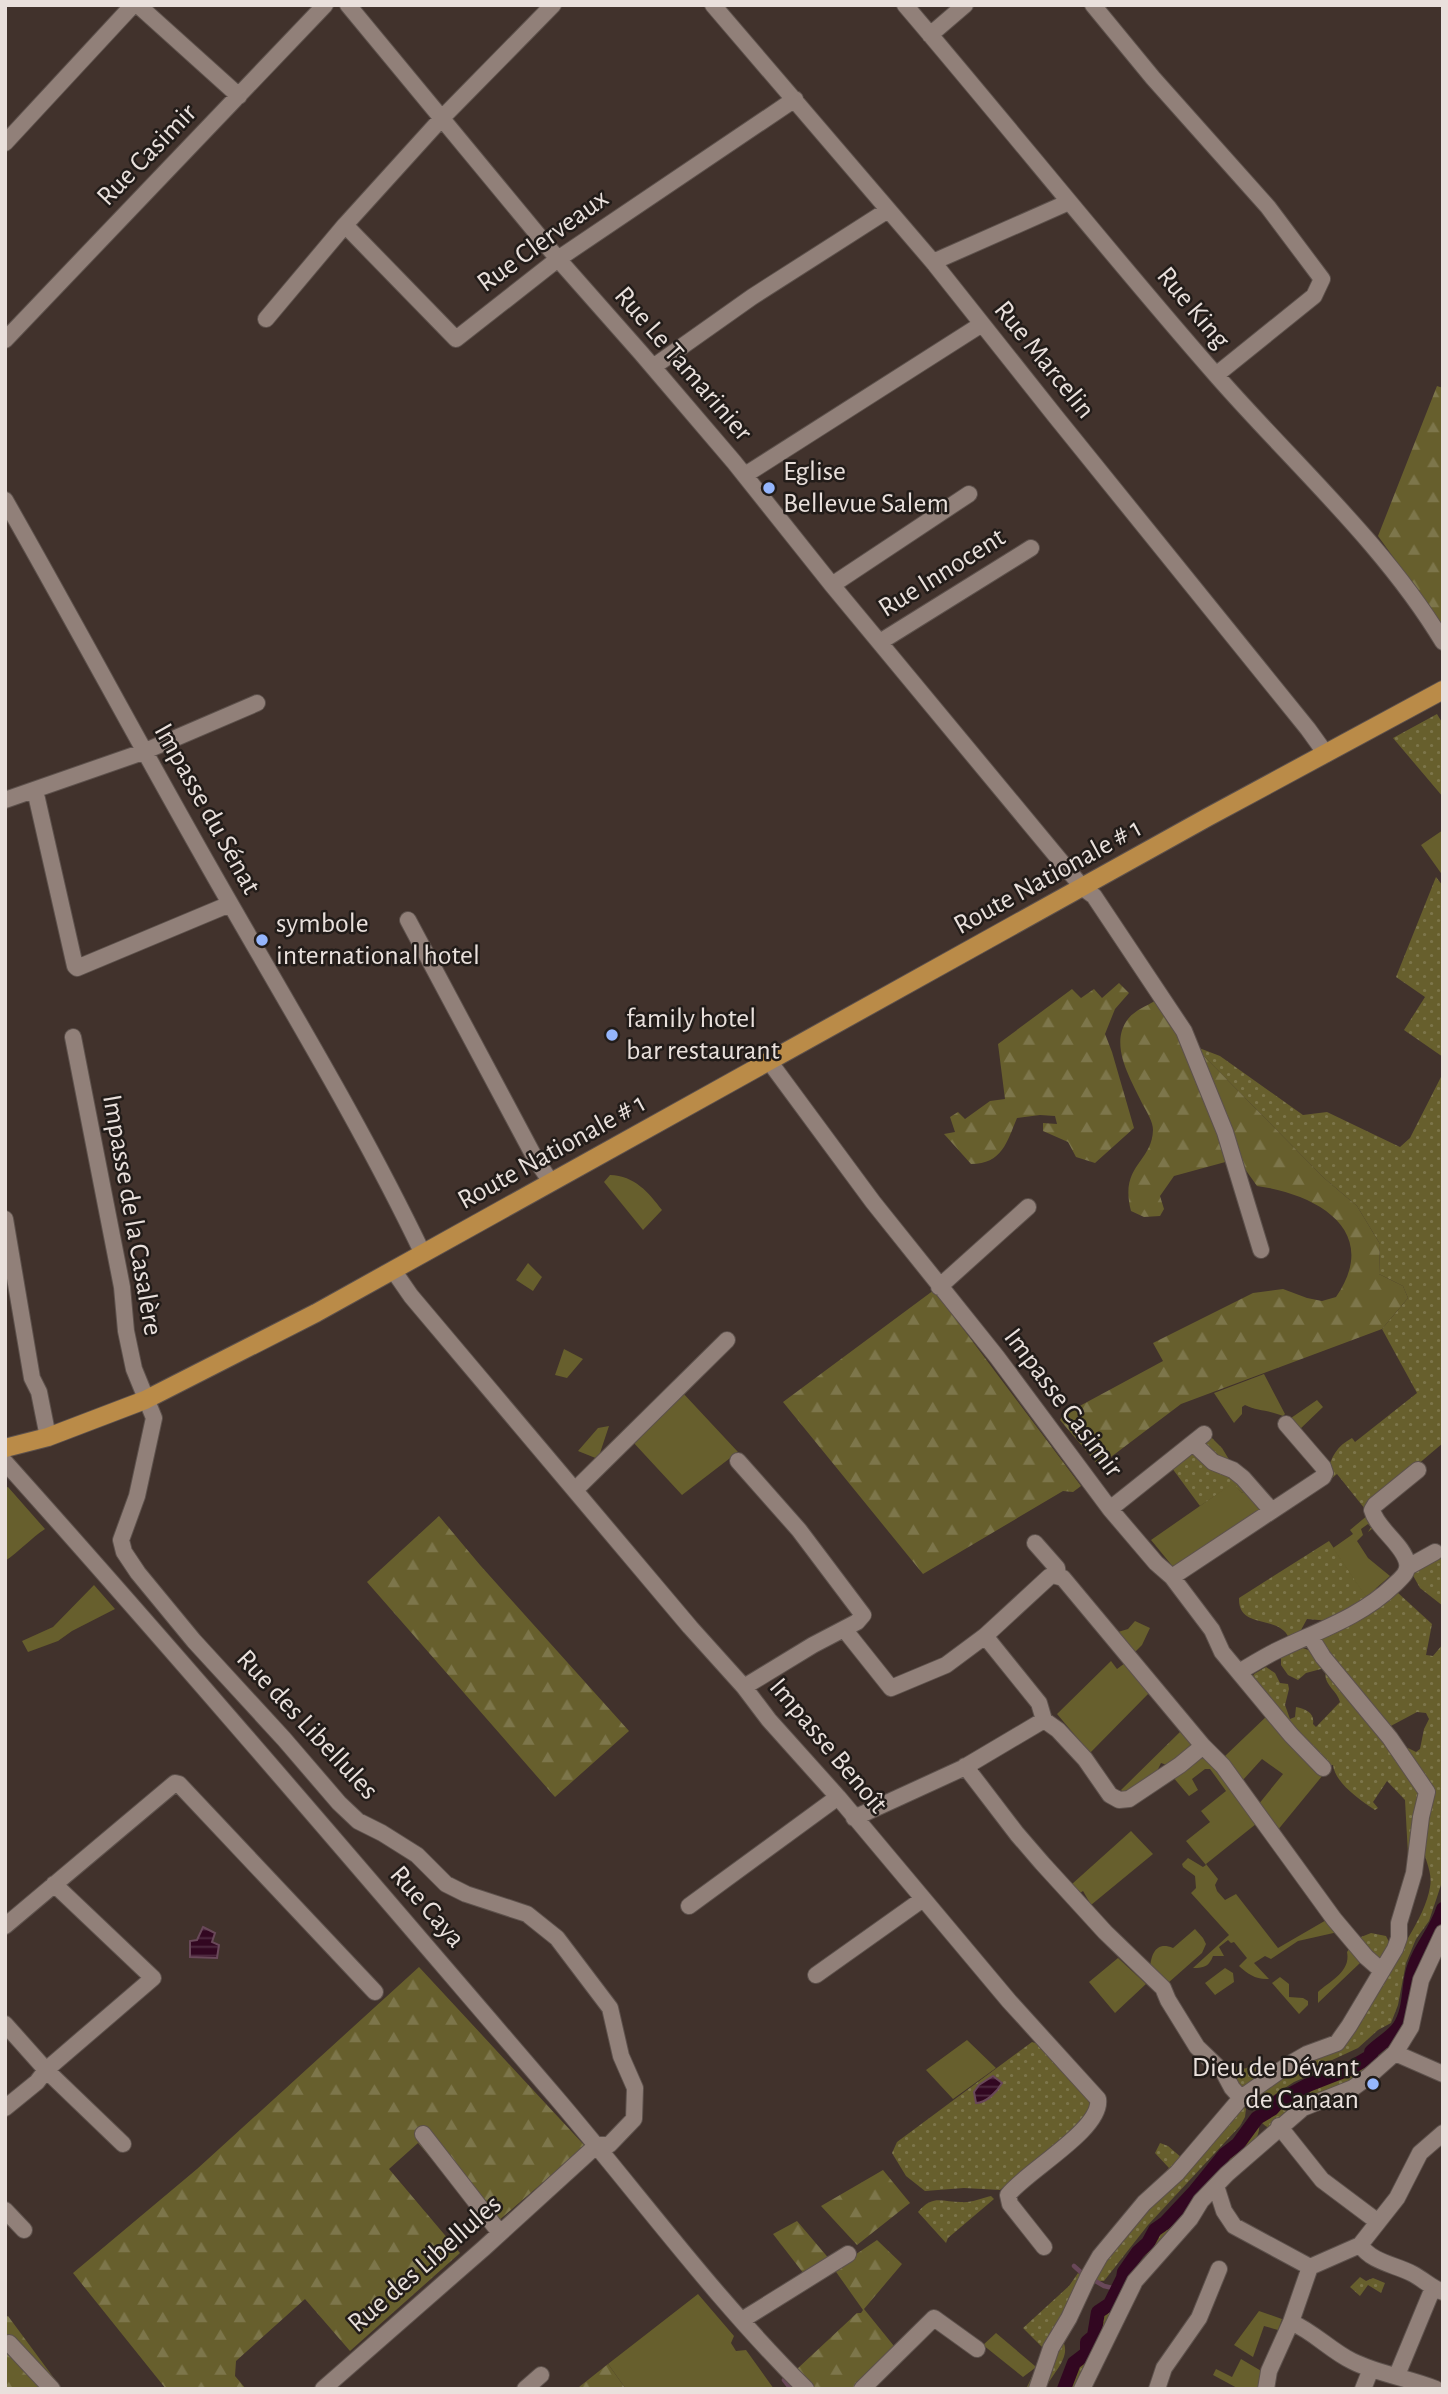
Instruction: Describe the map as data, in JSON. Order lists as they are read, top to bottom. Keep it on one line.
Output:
{"streets":{"main road":["Route Nationale # 1"],"street":["Rue Casimir","Rue Clerveaux","Rue King","Rue Marcelin","Rue Le Tamarinier","Rue Innocent","Impasse du Sénat","Impasse de la Casalère","Impasse Casimir","Rue des Libellules","Impasse Benoît","Rue Caya"]},"crossings":[["Rue Clerveaux","Rue Marcelin"],["Rue Clerveaux","Rue Le Tamarinier"],["Rue Marcelin","Route Nationale # 1"],["Rue Le Tamarinier","Rue Innocent"],["Rue Le Tamarinier","Route Nationale # 1"],["Impasse du Sénat","Route Nationale # 1"],["Route Nationale # 1","Impasse de la Casalère"],["Route Nationale # 1","Impasse Casimir"],["Route Nationale # 1","Rue des Libellules"],["Route Nationale # 1","Impasse Benoît"],["Impasse de la Casalère","Rue des Libellules"],["Rue des Libellules","Rue Caya"]],"places":["Eglise Bellevue Salem","symbole international hotel","family hotel bar restaurant","Dieu de Dévant de Canaan"]}
